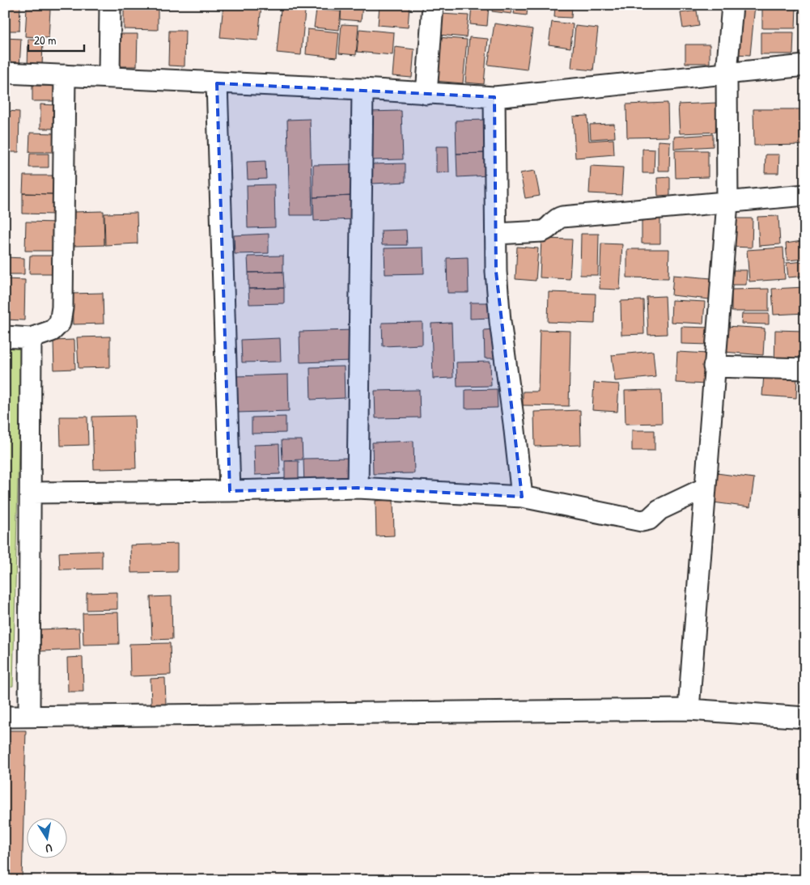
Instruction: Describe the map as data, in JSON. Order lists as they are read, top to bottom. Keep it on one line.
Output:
{"scale_bar":"20 m","north":"bottom"}
